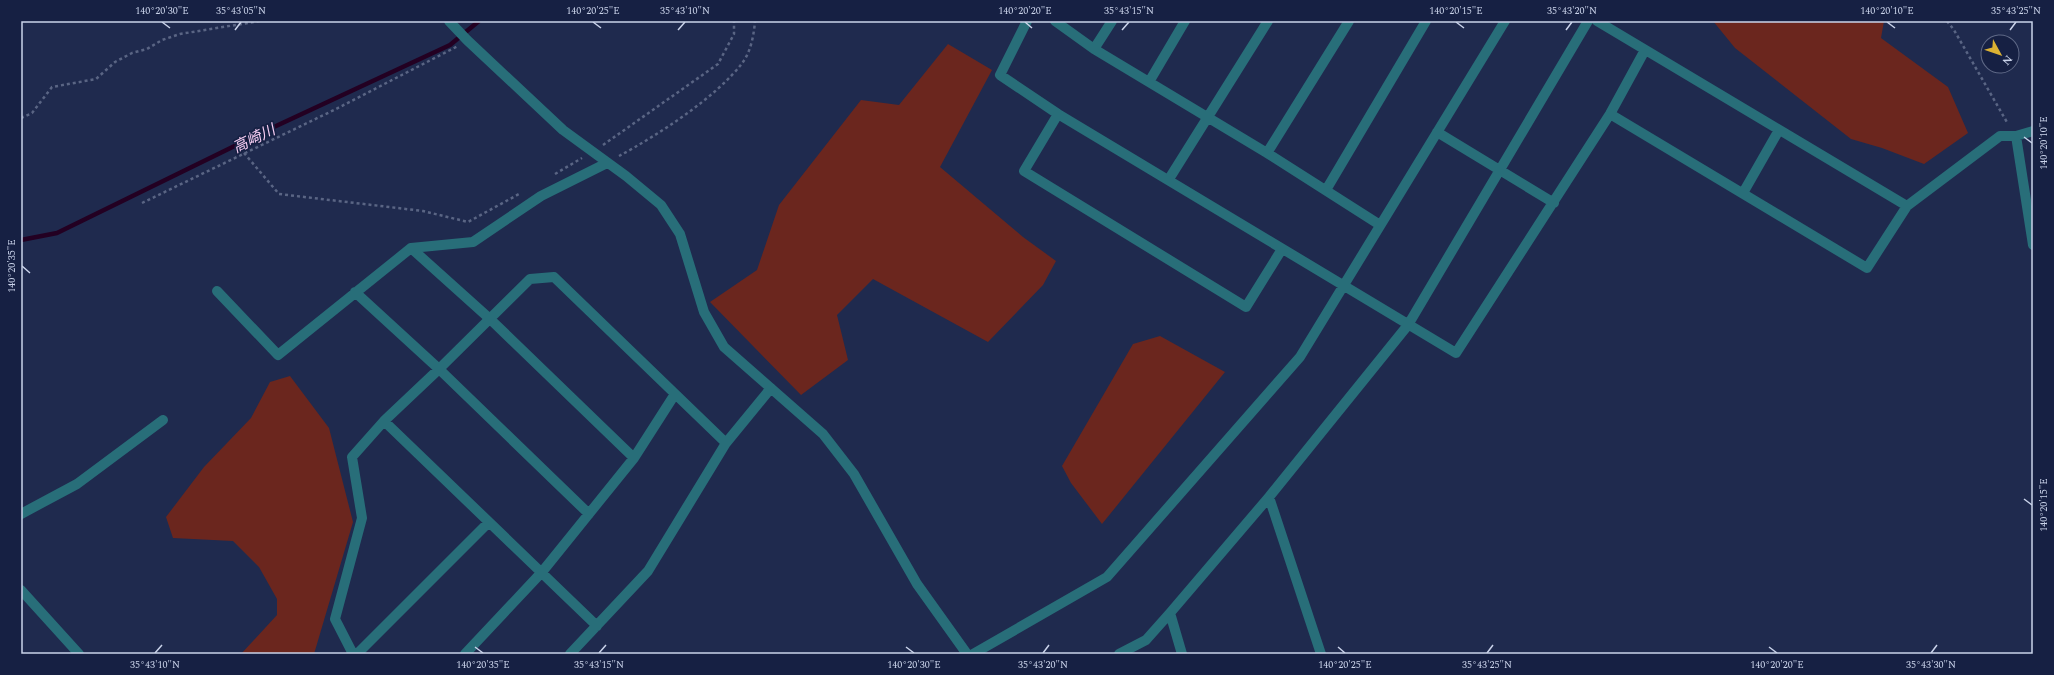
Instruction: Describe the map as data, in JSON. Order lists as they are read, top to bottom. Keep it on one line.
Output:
{"water":["高崎川"],"north":"bottom right","coordinates":["140°20'30\"E","35°43'05\"N","140°20'25\"E","35°43'10\"N","140°20'20\"E","35°43'15\"N","140°20'15\"E","35°43'20\"N","140°20'10\"E","35°43'25\"N","140°20'35\"E","35°43'30\"N"]}
